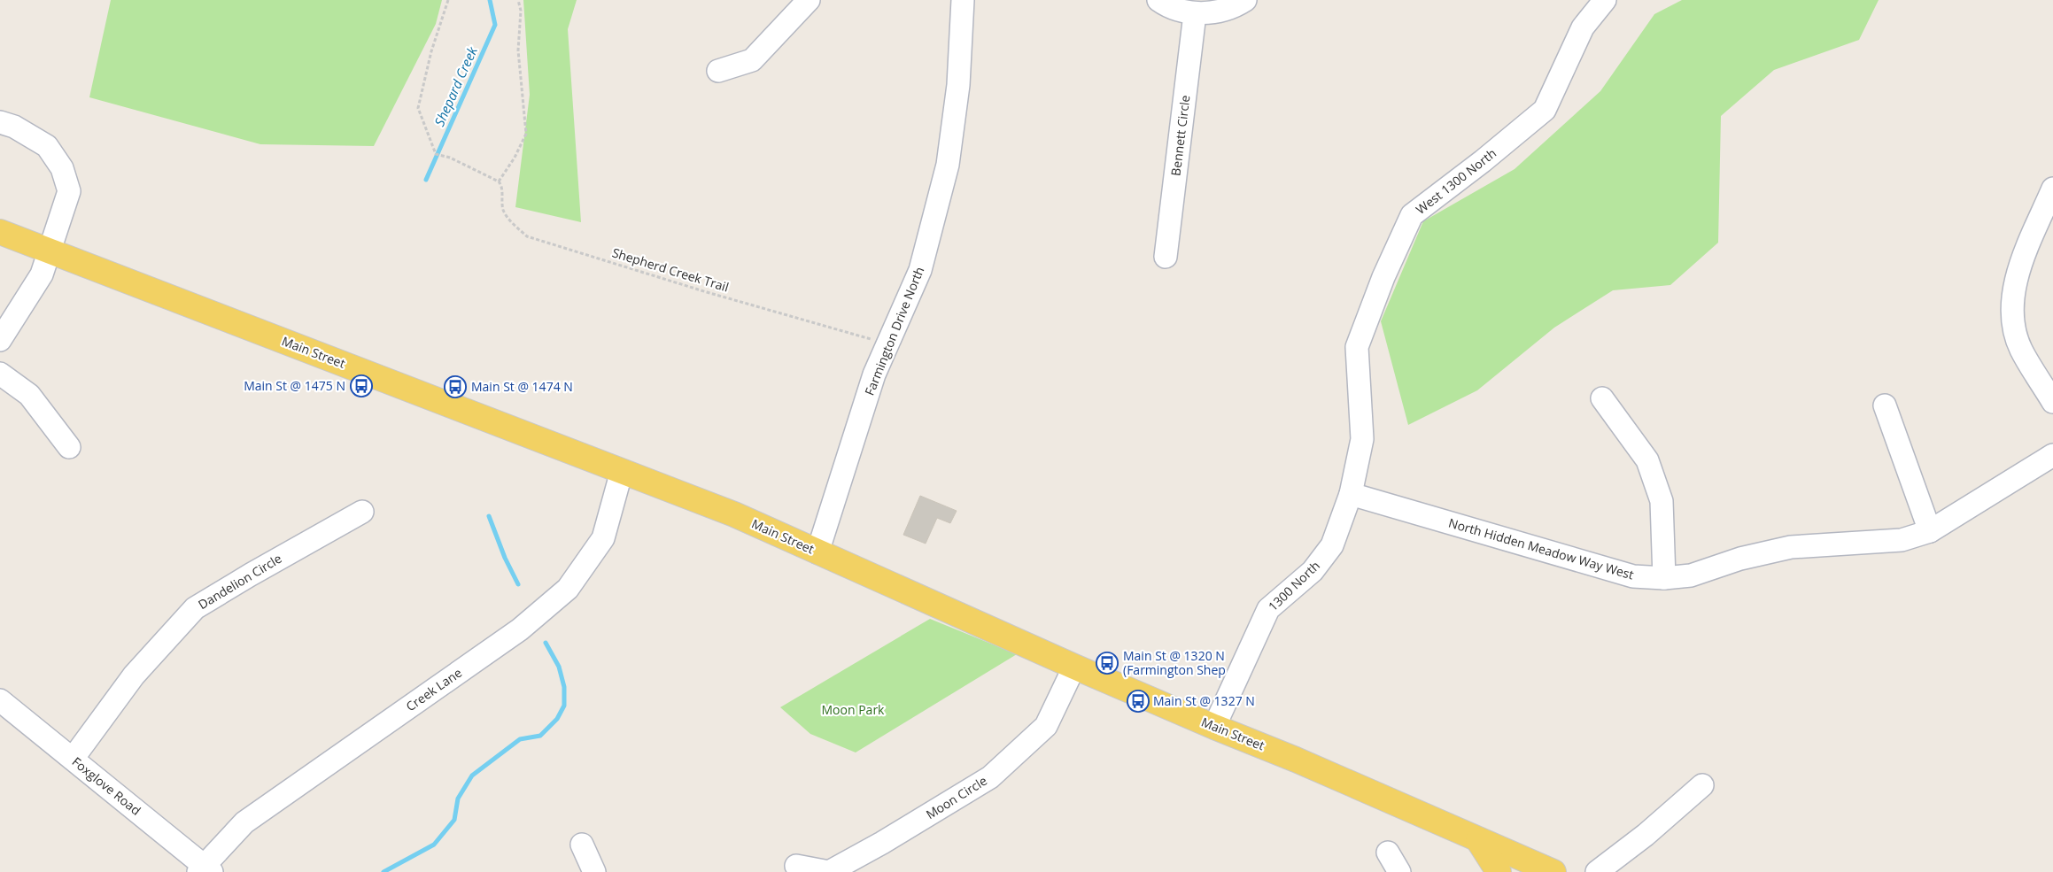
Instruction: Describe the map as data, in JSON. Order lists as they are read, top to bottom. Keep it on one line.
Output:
{"streets":{"main road":["Main Street"],"street":["Bennett Circle","West 1300 North","Farmington Drive North","North Hidden Meadow Way West","Dandelion Circle","1300 North","Creek Lane","Foxglove Road","Moon Circle"],"path":["Shepherd Creek Trail"]},"crossings":[["West 1300 North","North Hidden Meadow Way West"],["West 1300 North","1300 North"],["Farmington Drive North","Main Street"],["Main Street","1300 North"],["Main Street","Creek Lane"],["Main Street","Moon Circle"],["North Hidden Meadow Way West","1300 North"],["Dandelion Circle","Foxglove Road"],["Creek Lane","Foxglove Road"]],"water":["Shepard Creek"],"parks":["Moon Park"],"places":{"bus stop":["Main St @ 1475 N","Main St @ 1474 N","Main St @ 1320 N (Farmington Shep","Main St @ 1327 N"]}}
